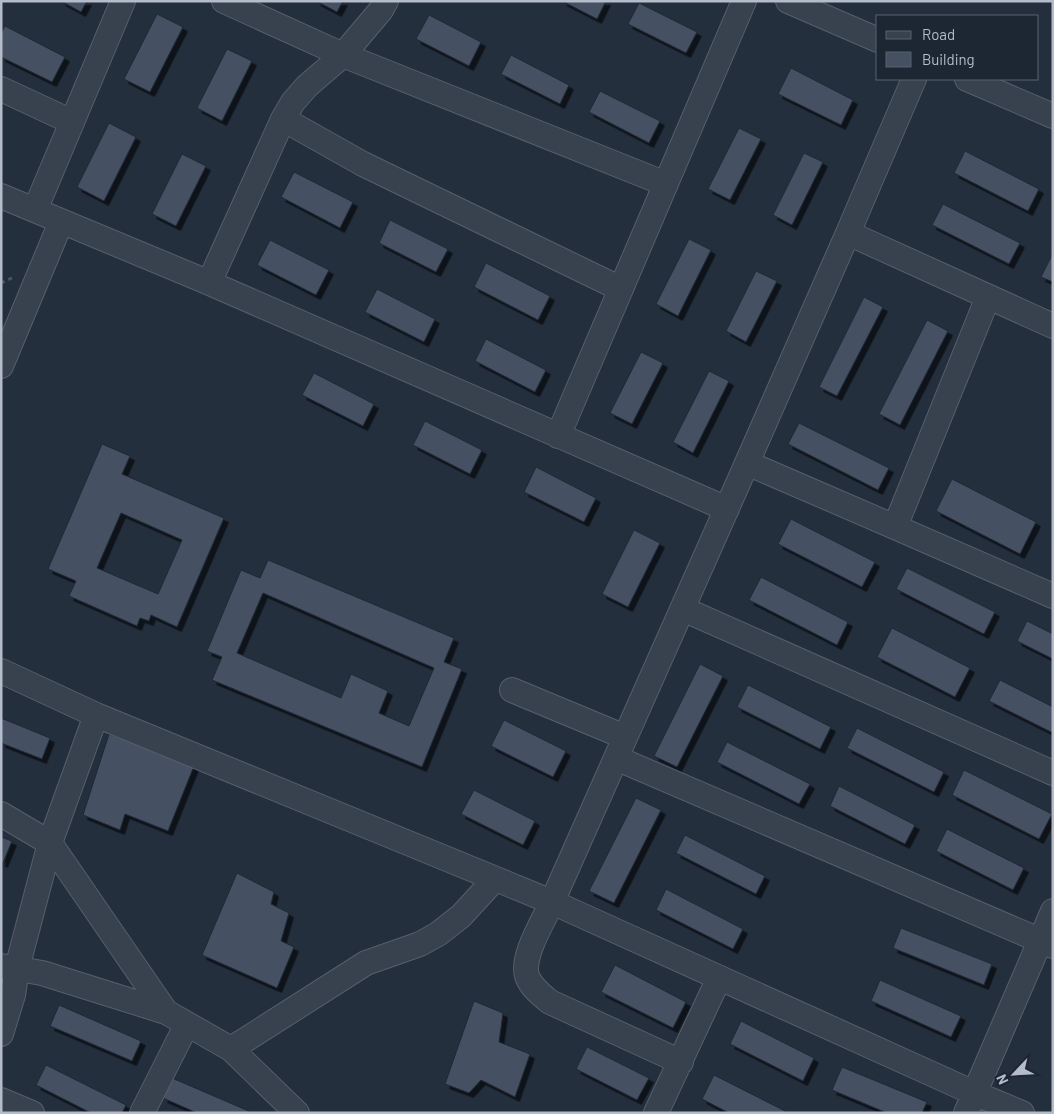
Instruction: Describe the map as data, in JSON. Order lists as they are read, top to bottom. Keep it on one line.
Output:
{"legend":["Road","Building"],"north":"bottom left"}
